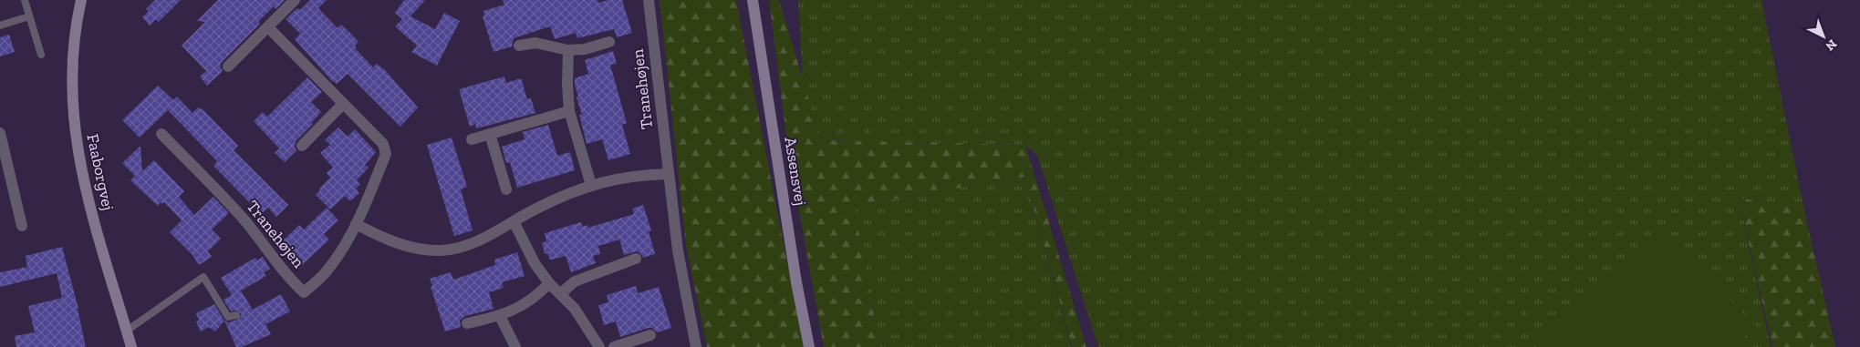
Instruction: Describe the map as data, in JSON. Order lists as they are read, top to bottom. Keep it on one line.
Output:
{"streets":{"street":["Tranehøjen","Assensvej","Faaborgvej"]},"north":"bottom right"}
